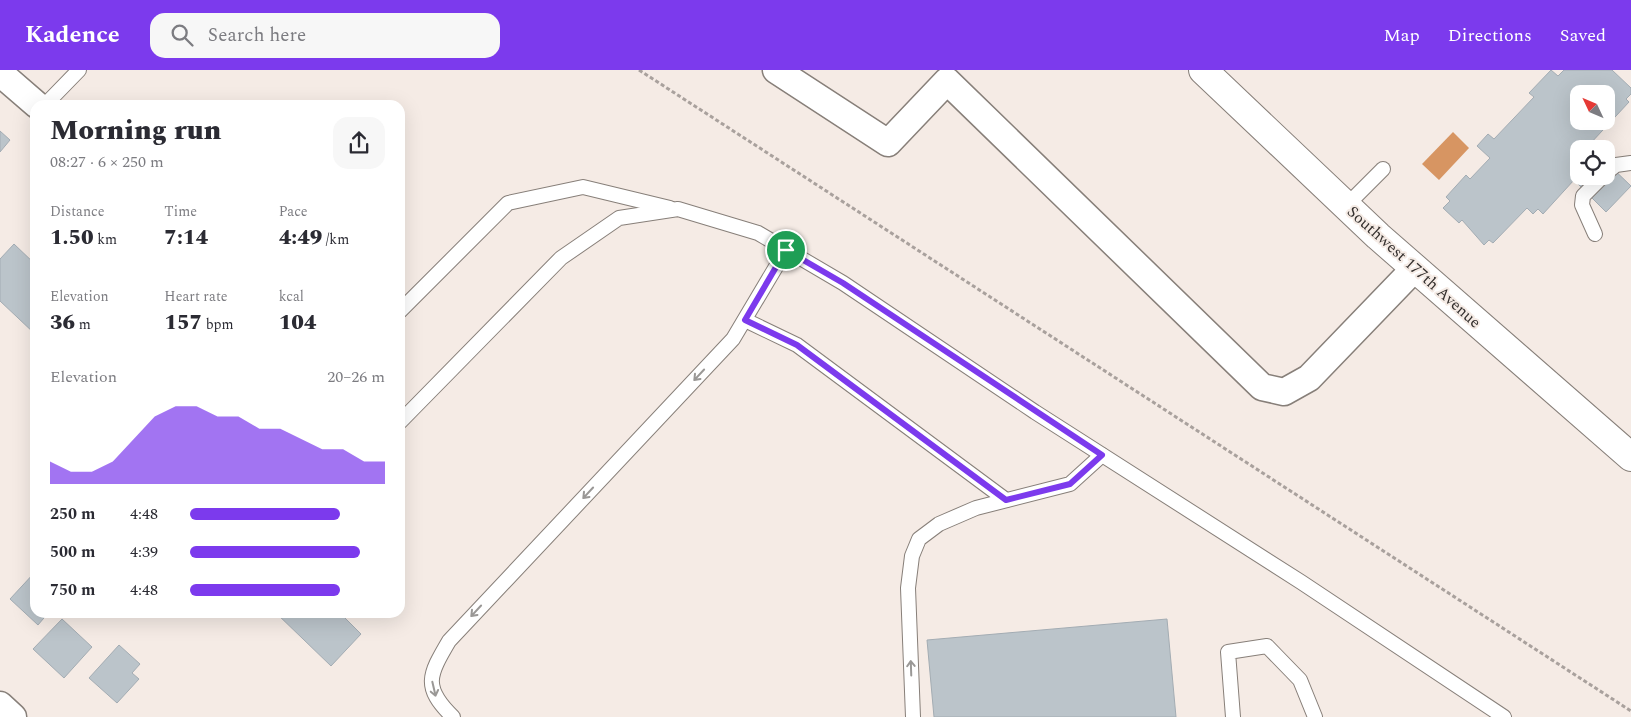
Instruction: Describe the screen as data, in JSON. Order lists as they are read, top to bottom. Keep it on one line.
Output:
{"streets":{"main road":["Southwest 177th Avenue"]},"north":"top left","page":{"header":"Kadence","search":"Search here","nav":["Map","Directions","Saved"],"heading":["Morning run","08:27 · 6 × 250 m"],"stats":[["Distance","1.50 km"],["Time","7:14"],["Pace","4:49 /km"],["Elevation","36 m"],["Heart rate","157 bpm"],["kcal","104"]],"chart":["Elevation","20–26 m"],"list":[{"name":"250 m","note":"4:48"},{"name":"500 m","note":"4:39"},{"name":"750 m","note":"4:48"}]}}
